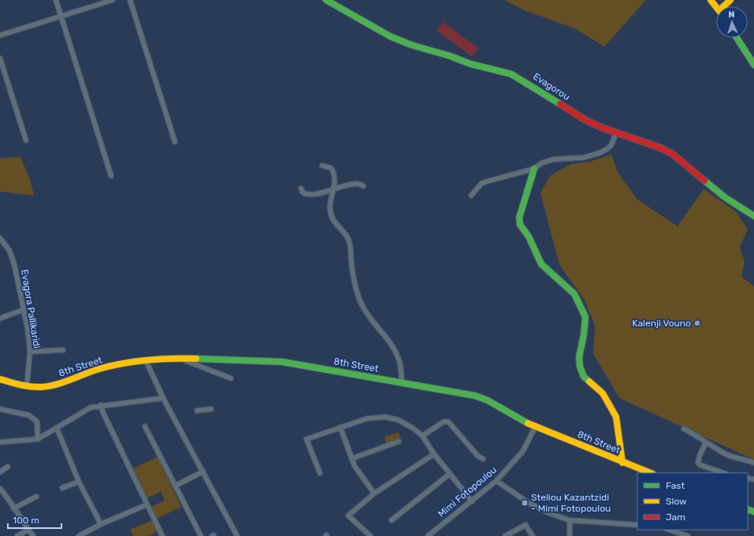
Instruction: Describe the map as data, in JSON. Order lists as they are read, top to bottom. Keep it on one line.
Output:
{"streets":{"street":["Evagorou","Evagora Pallikaridi","8th Street","Mimi Fotopoulou"]},"crossings":[["Evagora Pallikaridi","8th Street"],["8th Street","Mimi Fotopoulou"]],"places":{"other":["Kalenji Vouno"],"transit":["Steliou Kazantzidi - Mimi Fotopoulou"]},"legend":["Fast","Slow","Jam"],"scale_bar":"100 m","north":"top"}
